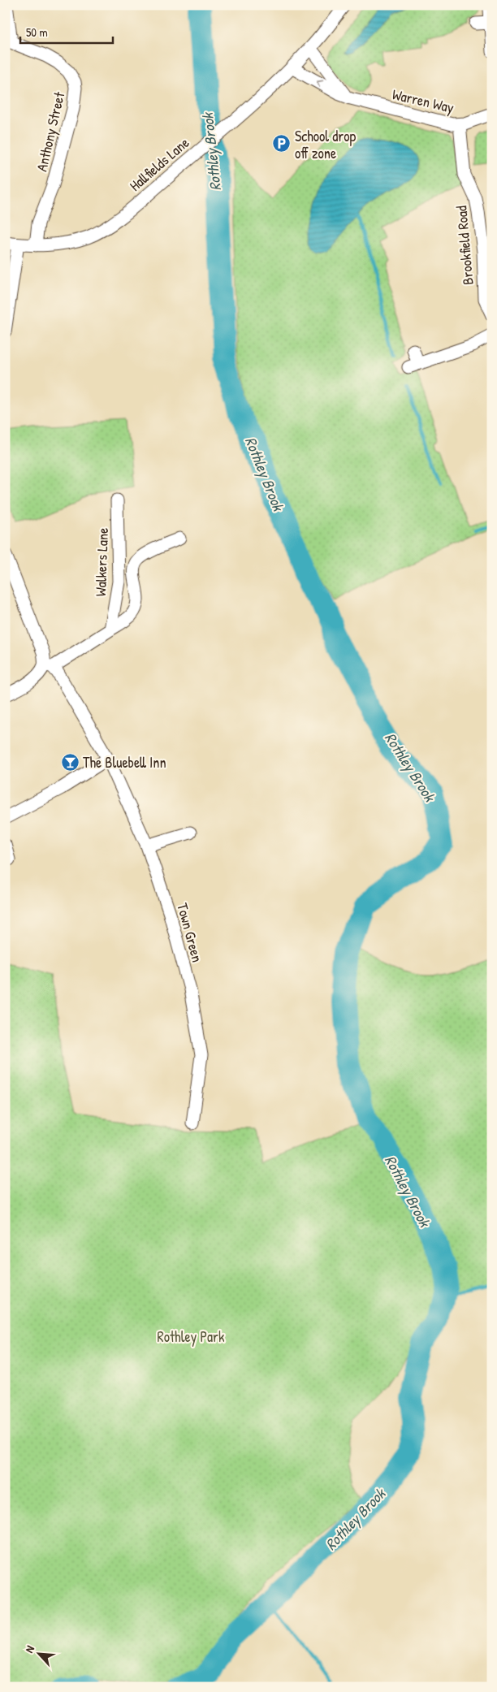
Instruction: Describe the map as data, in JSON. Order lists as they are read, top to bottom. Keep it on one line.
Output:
{"streets":{"street":["Warren Way","Anthony Street","Hallfields Lane","Brookfield Road","Walkers Lane","Town Green"]},"crossings":[["Warren Way","Hallfields Lane"],["Warren Way","Brookfield Road"],["Anthony Street","Hallfields Lane"]],"water":["Rothley Brook"],"parks":["Rothley Park"],"places":{"parking":["School drop off zone"],"bar":["The Bluebell Inn"]},"scale_bar":"50 m","north":"top left"}
